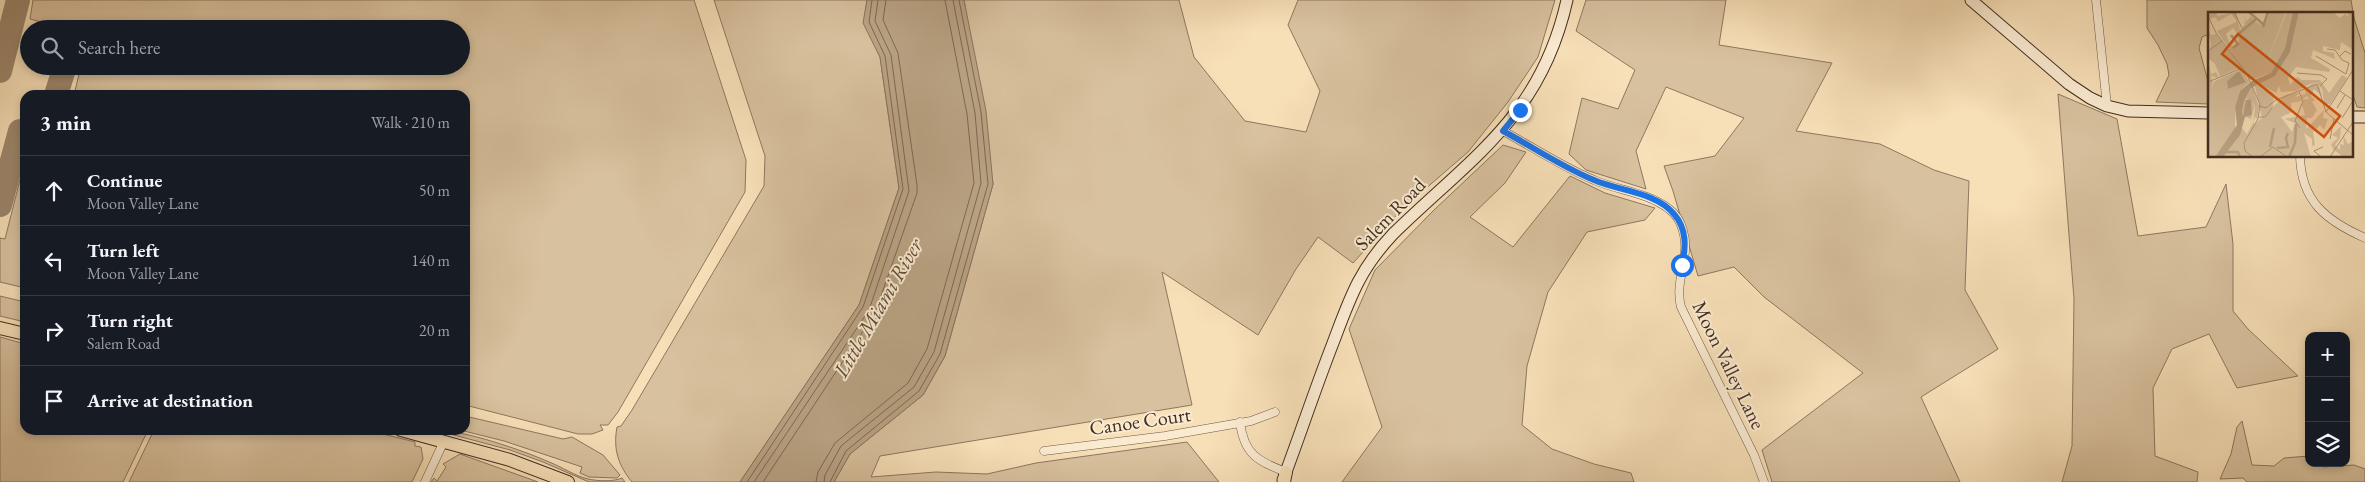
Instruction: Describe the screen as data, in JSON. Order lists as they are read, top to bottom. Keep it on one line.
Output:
{"streets":{"street":["Salem Road","Moon Valley Lane","Canoe Court"]},"crossings":[["Salem Road","Moon Valley Lane"]],"water":["Little Miami River"],"page":{"search":"Search here","heading":["3 min","Walk · 210 m"],"list":[["Continue","Moon Valley Lane","50 m"],["Turn left","Moon Valley Lane","140 m"],["Turn right","Salem Road","20 m"],"Arrive at destination"],"map_buttons":["+","−"]}}
